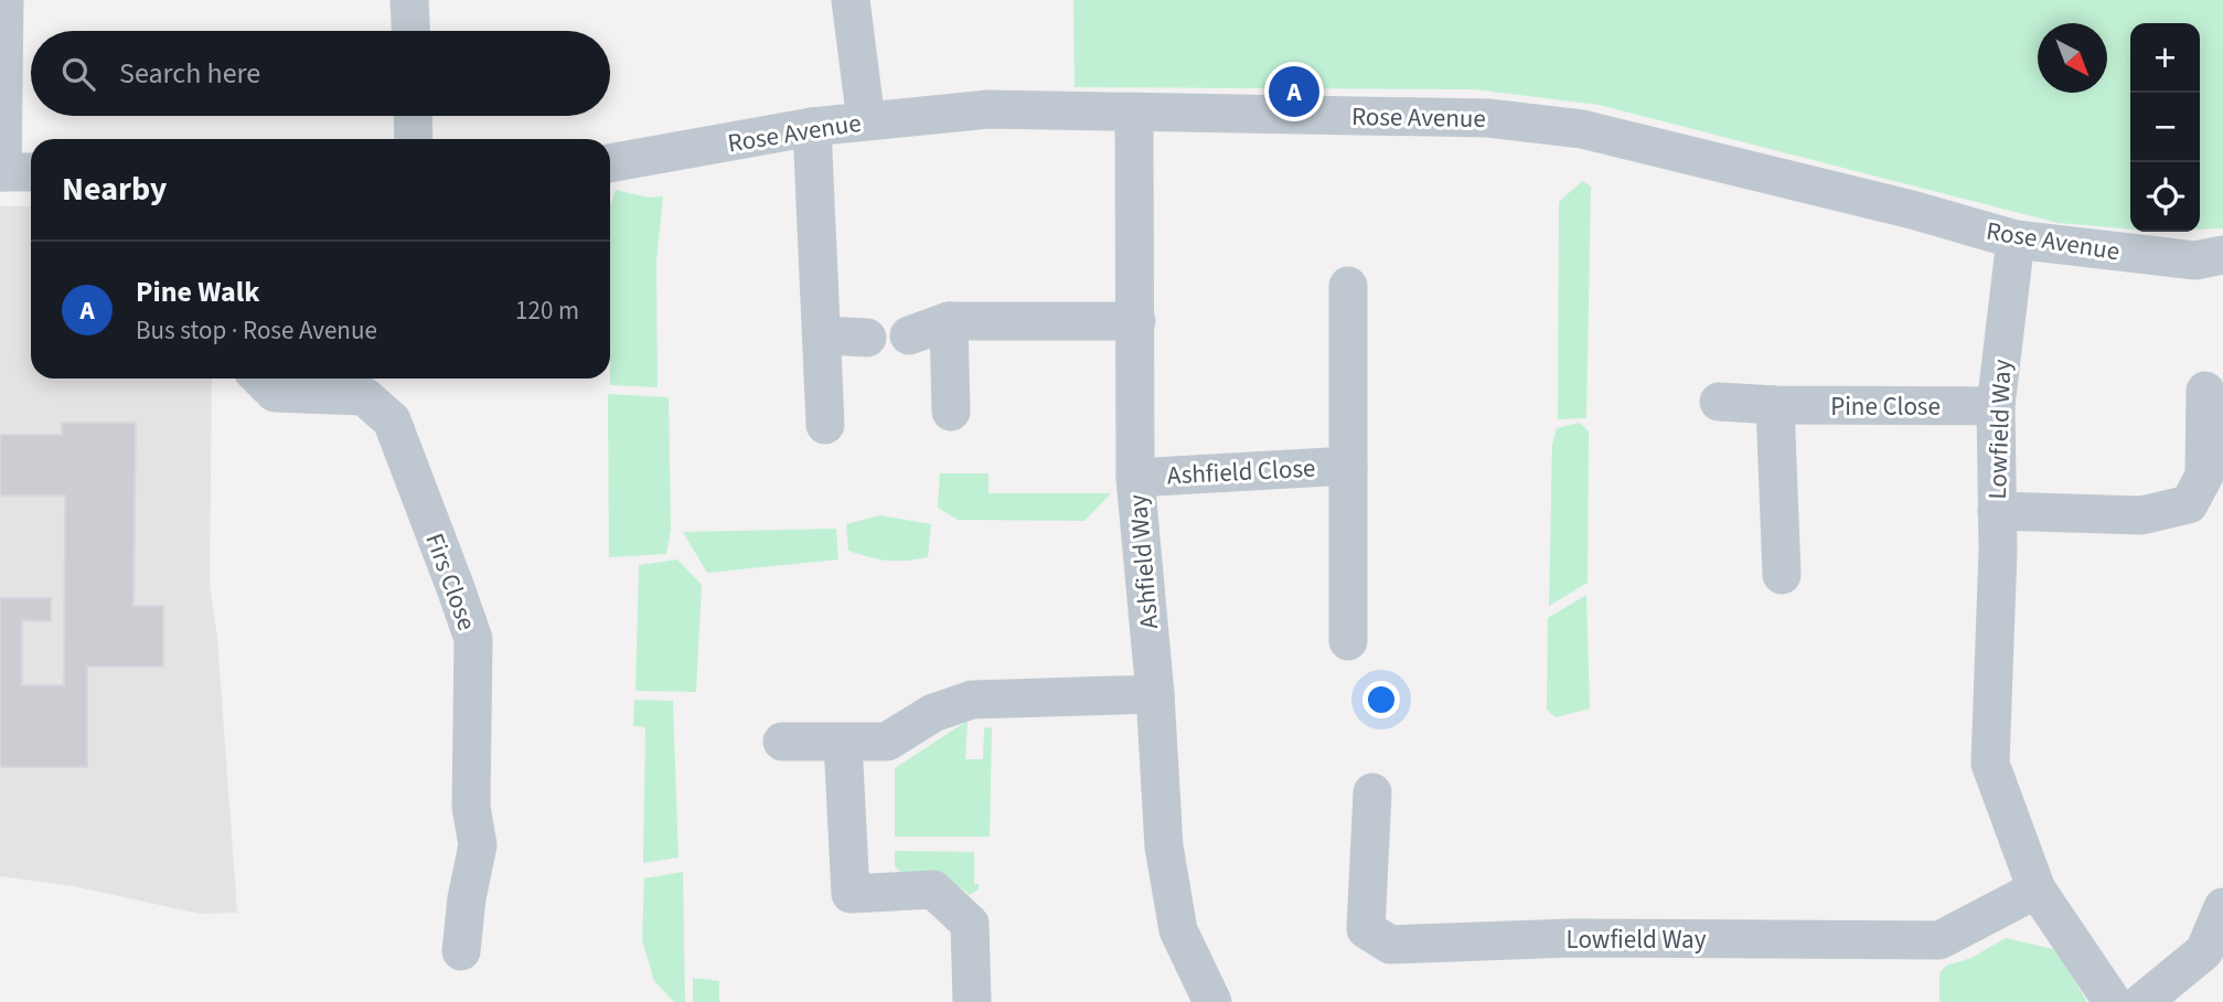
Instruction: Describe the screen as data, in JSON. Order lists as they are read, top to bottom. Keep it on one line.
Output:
{"streets":{"street":["Rose Avenue","Pine Close","Lowfield Way","Ashfield Close","Ashfield Way","Firs Close"]},"crossings":[["Rose Avenue","Lowfield Way"],["Rose Avenue","Ashfield Way"],["Pine Close","Lowfield Way"],["Ashfield Close","Ashfield Way"]],"north":"bottom right","page":{"map_buttons":["+","−"],"search":"Search here","pins":"A","heading":"Nearby","list":[{"mark":"A","name":"Pine Walk","note":"Bus stop · Rose Avenue","value":"120 m"}]}}
